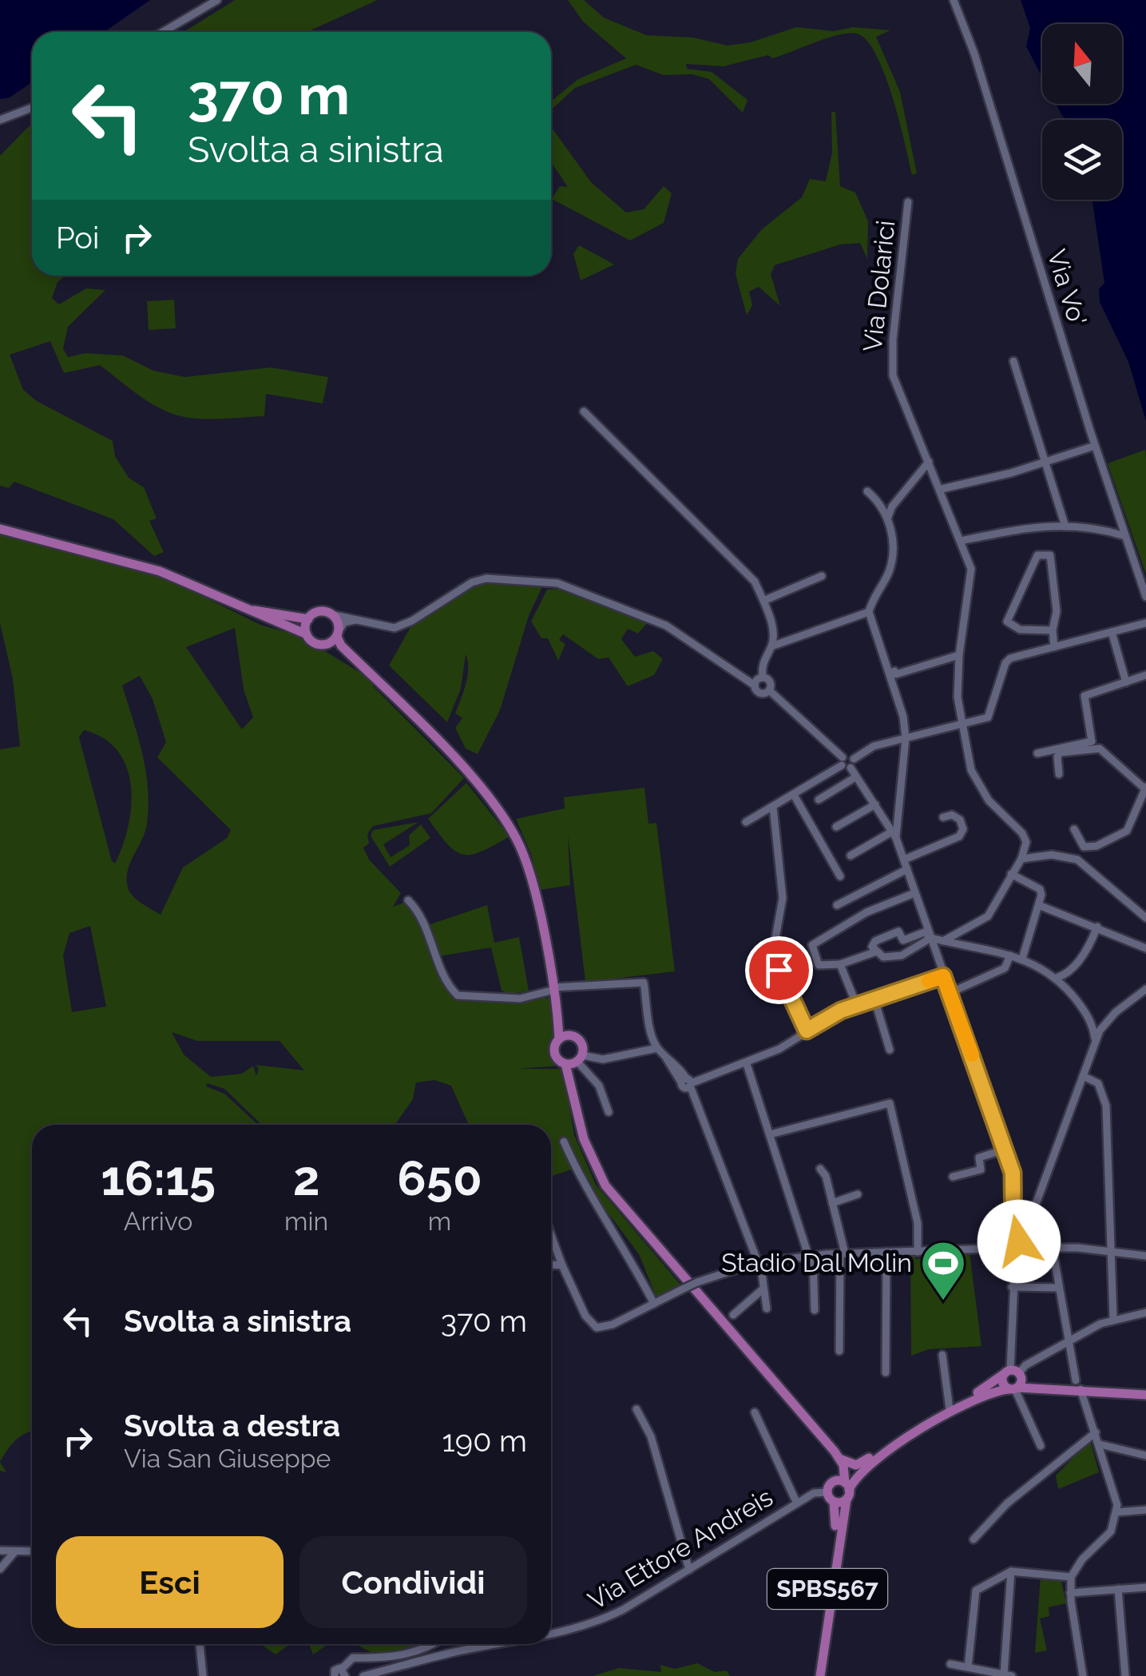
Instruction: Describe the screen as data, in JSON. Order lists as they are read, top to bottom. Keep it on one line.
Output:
{"streets":{"main road":["SPBS567"],"street":["Via Dolarici","Via Vo'","Via Ettore Andreis"]},"places":{"sports":["Stadio Dal Molin"]},"north":"top","page":{"turn":["370 m","Svolta a sinistra"],"then":"Poi","eta":["16:15","Arrivo","2","min","650","m"],"list":[{"name":"Svolta a sinistra","value":"370 m"},{"name":"Svolta a destra","note":"Via San Giuseppe","value":"190 m"}],"buttons":["Esci","Condividi"]}}
